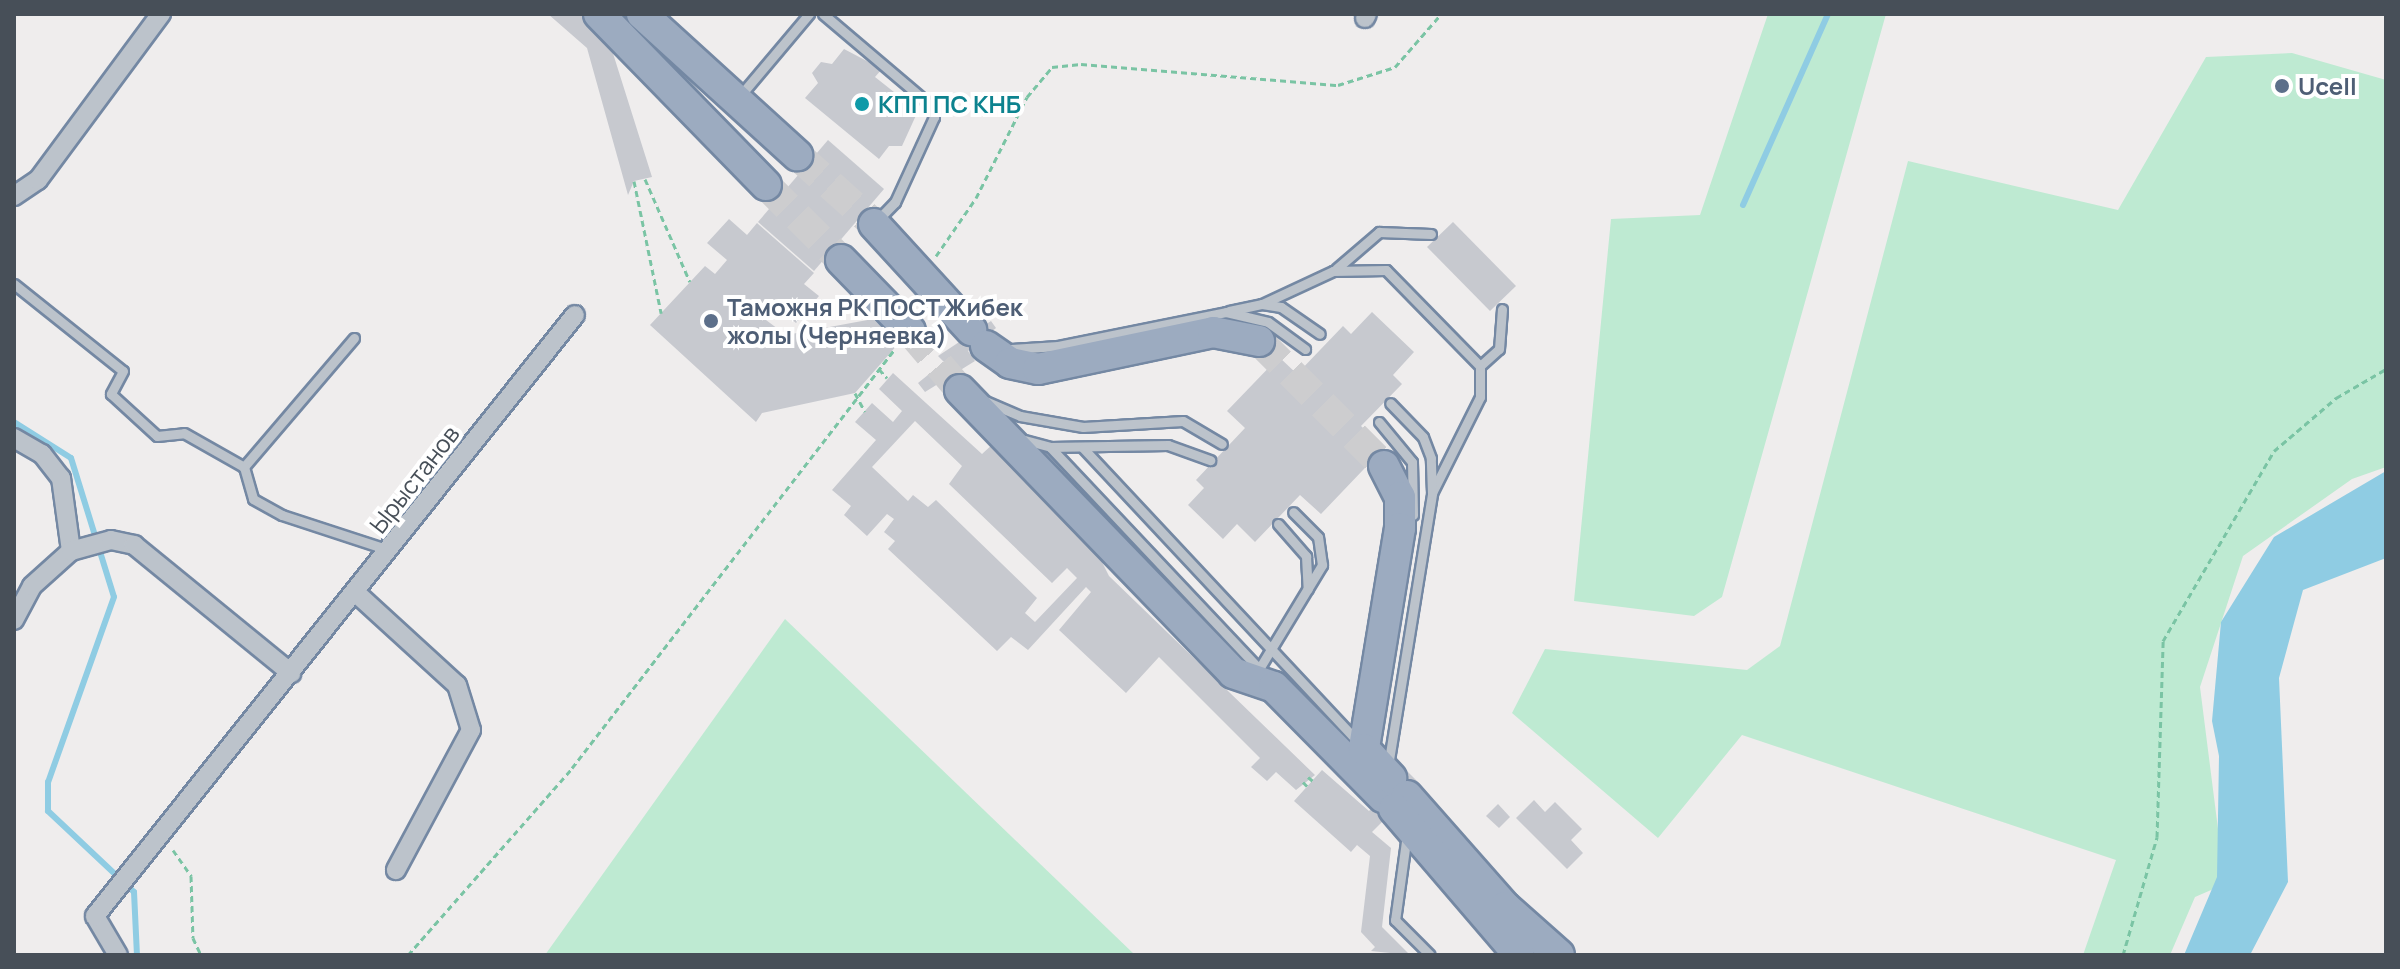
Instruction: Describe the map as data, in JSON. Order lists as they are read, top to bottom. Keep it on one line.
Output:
{"streets":{"street":["Ырыстанов"]},"places":["Ucell","КПП ПС КНБ","Таможня РК ПОСТ Жибек жолы (Черняевка)"]}
